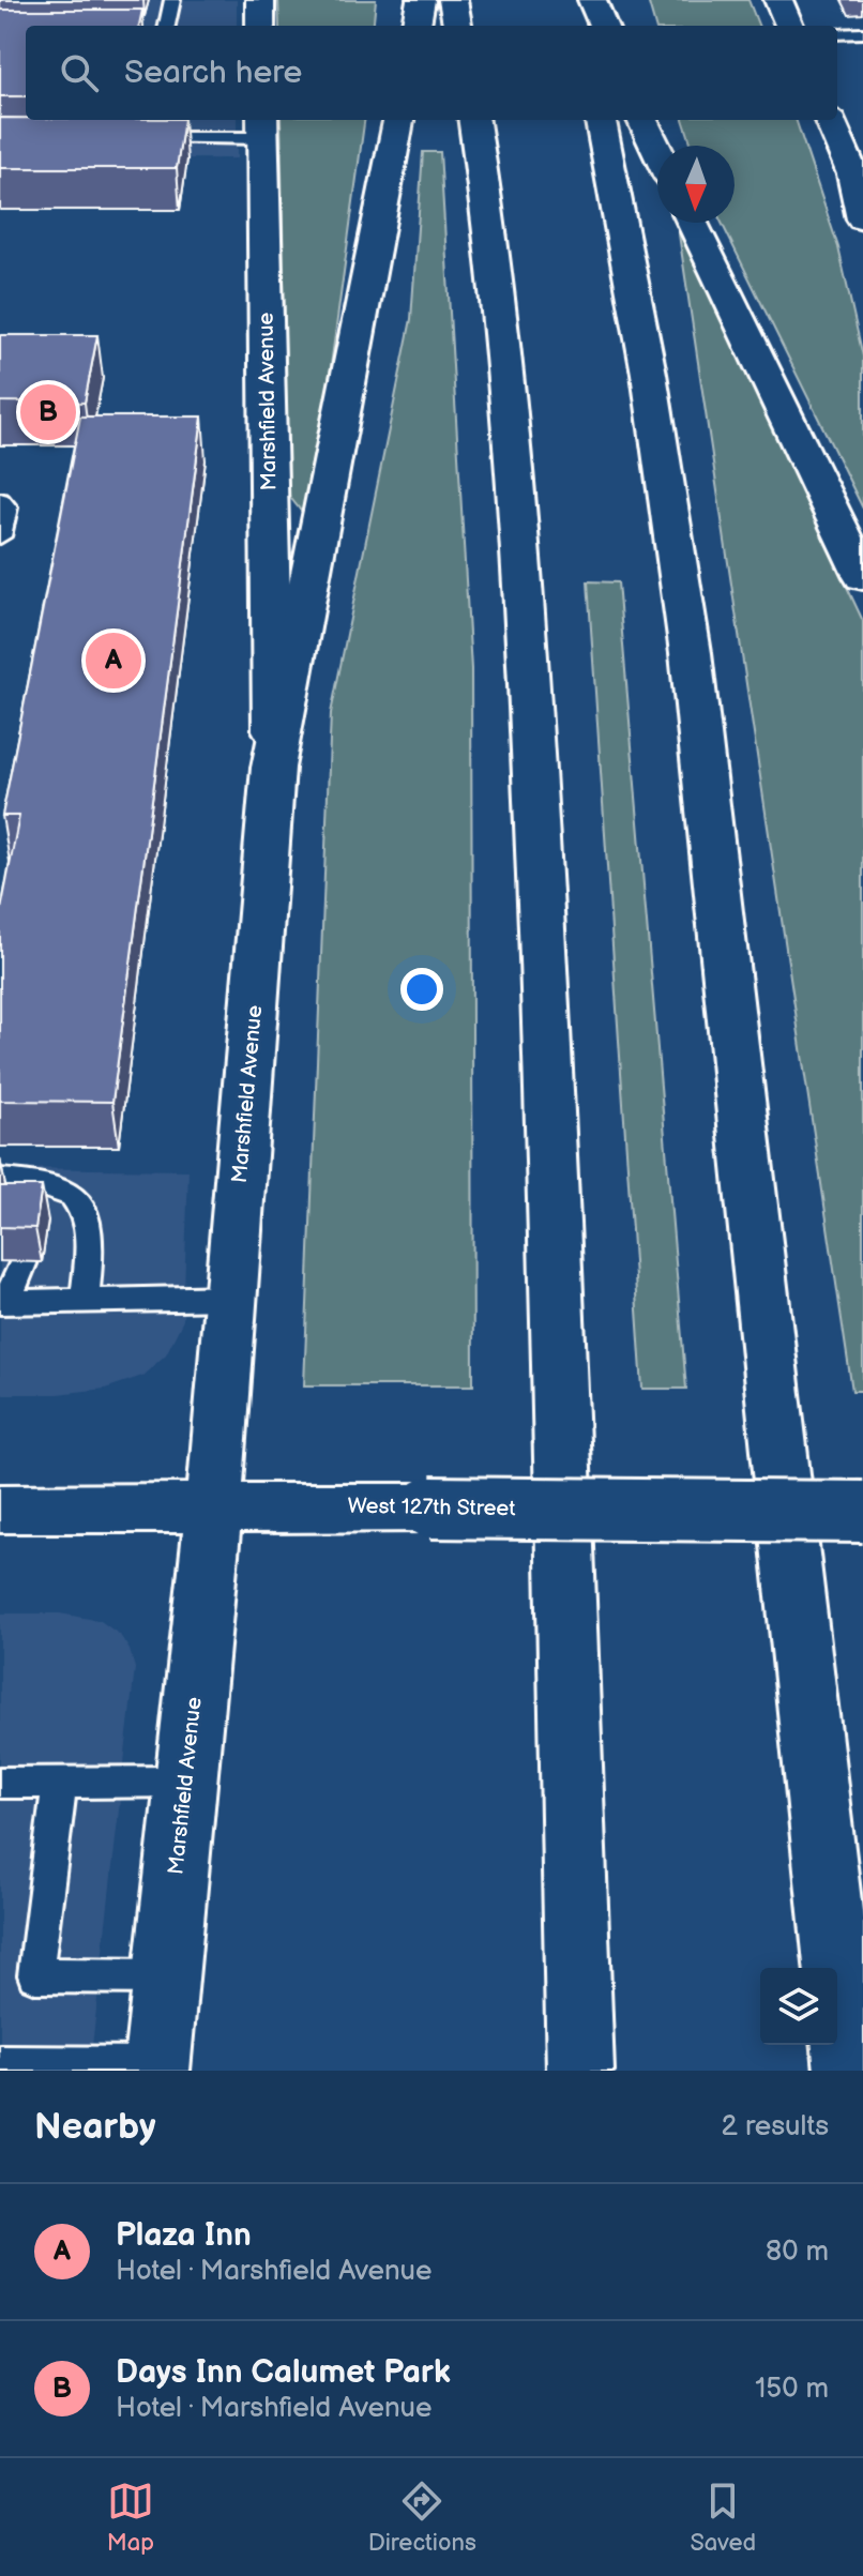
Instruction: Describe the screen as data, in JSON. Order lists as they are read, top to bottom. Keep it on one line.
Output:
{"streets":{"main road":["Marshfield Avenue","West 127th Street"]},"crossings":[["Marshfield Avenue","West 127th Street"]],"north":"bottom","page":{"search":"Search here","pins":["B","A"],"heading":["Nearby","2 results"],"list":[{"mark":"A","name":"Plaza Inn","note":"Hotel · Marshfield Avenue","value":"80 m"},{"mark":"B","name":"Days Inn Calumet Park","note":"Hotel · Marshfield Avenue","value":"150 m"}],"nav":["Map","Directions","Saved"]}}
